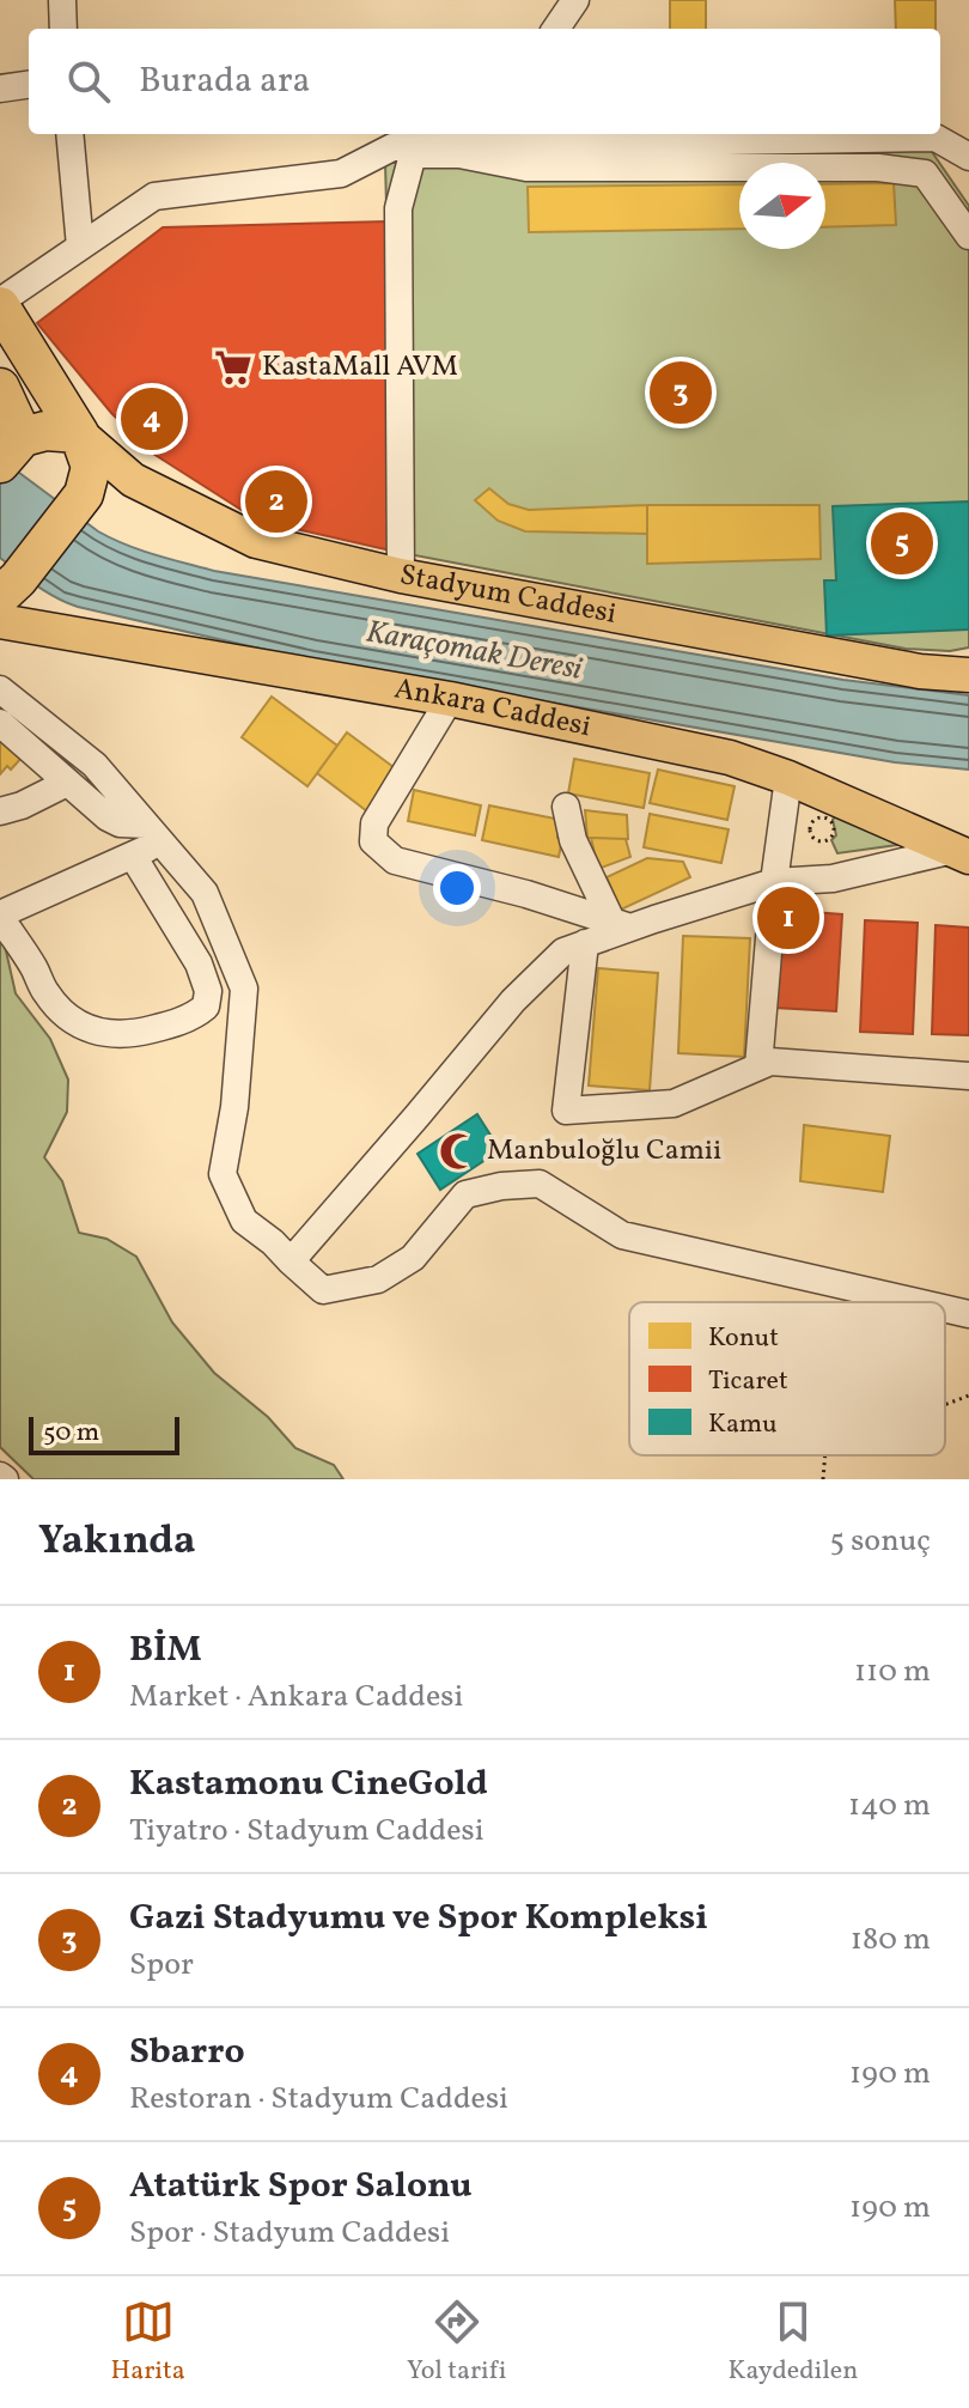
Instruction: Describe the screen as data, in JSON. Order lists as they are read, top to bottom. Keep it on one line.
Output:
{"streets":{"main road":["Stadyum Caddesi","Ankara Caddesi"]},"water":["Karaçomak Deresi"],"places":{"supermarket":["KastaMall AVM"],"mosque":["Manbuloğlu Camii"]},"legend":["Konut","Ticaret","Kamu"],"scale_bar":"50 m","north":"right","page":{"search":"Burada ara","pins":["3","4","2","5","1"],"scale":"50 m","heading":["Yakında","5 sonuç"],"list":[{"mark":"1","name":"BİM","note":"Market · Ankara Caddesi","value":"110 m"},{"mark":"2","name":"Kastamonu CineGold","note":"Tiyatro · Stadyum Caddesi","value":"140 m"},{"mark":"3","name":"Gazi Stadyumu ve Spor Kompleksi","note":"Spor","value":"180 m"},{"mark":"4","name":"Sbarro","note":"Restoran · Stadyum Caddesi","value":"190 m"},{"mark":"5","name":"Atatürk Spor Salonu","note":"Spor · Stadyum Caddesi","value":"190 m"}],"nav":["Harita","Yol tarifi","Kaydedilen"]}}
